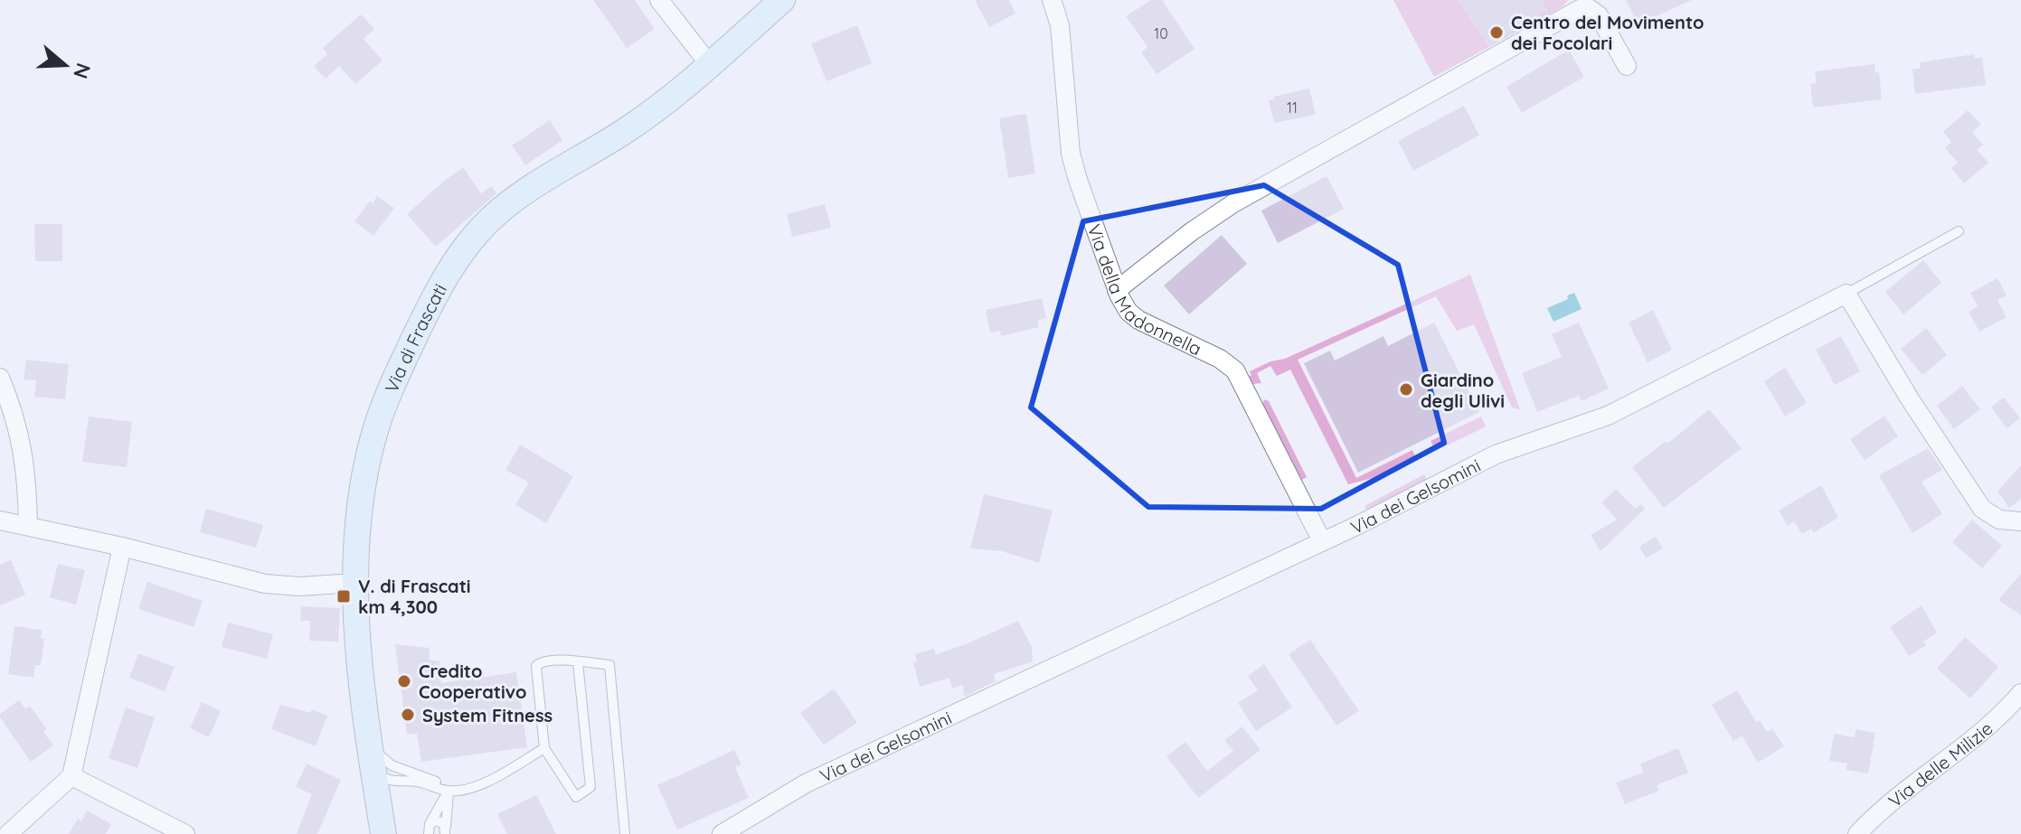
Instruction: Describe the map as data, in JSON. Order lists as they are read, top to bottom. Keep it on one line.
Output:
{"streets":{"main road":["Via di Frascati"],"street":["Via della Madonnella","Via dei Gelsomini","Via delle Milizie"]},"crossings":[["Via della Madonnella","Via dei Gelsomini"]],"places":{"other":["Centro del Movimento dei Focolari","Giardino degli Ulivi","Credito Cooperativo","System Fitness"],"transit":["V. di Frascati km 4,300"]},"house_numbers":["10","11"],"north":"right"}
